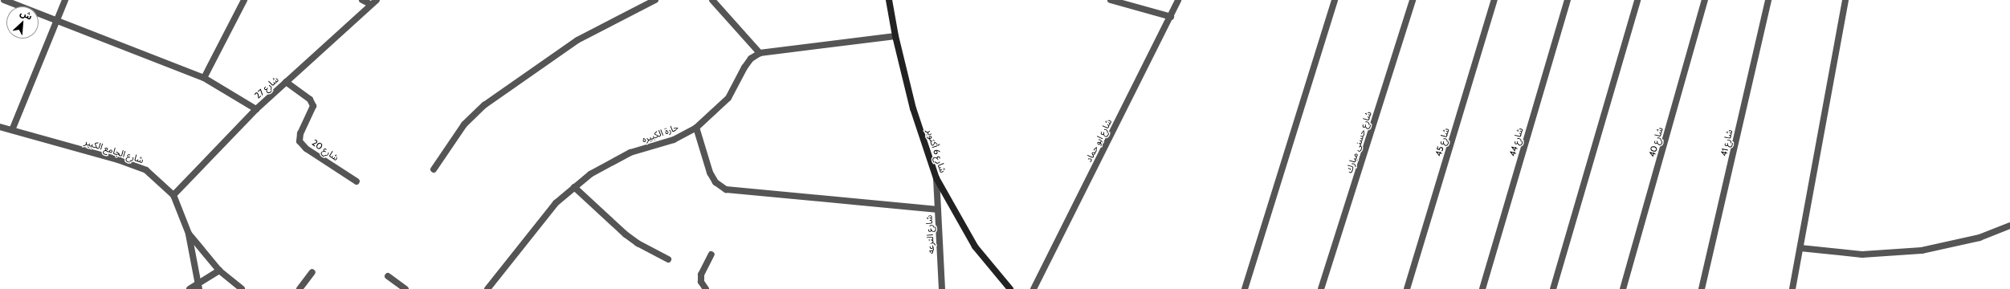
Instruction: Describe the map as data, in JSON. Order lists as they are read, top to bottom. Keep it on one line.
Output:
{"streets":{"street":["شارع 27","حارة الكبيره","شارع ابو حماد","شارع حسنى مبارك","شارع 45","شارع 44","شارع 40","شارع 41","شارع 20","شارع الجامع الكبير","شارع 6 أكتوبر","شارع الترعه"]},"crossings":[["شارع 27","شارع 20"],["شارع 27","شارع الجامع الكبير"],["شارع 6 أكتوبر","شارع الترعه"]],"north":"top right"}
